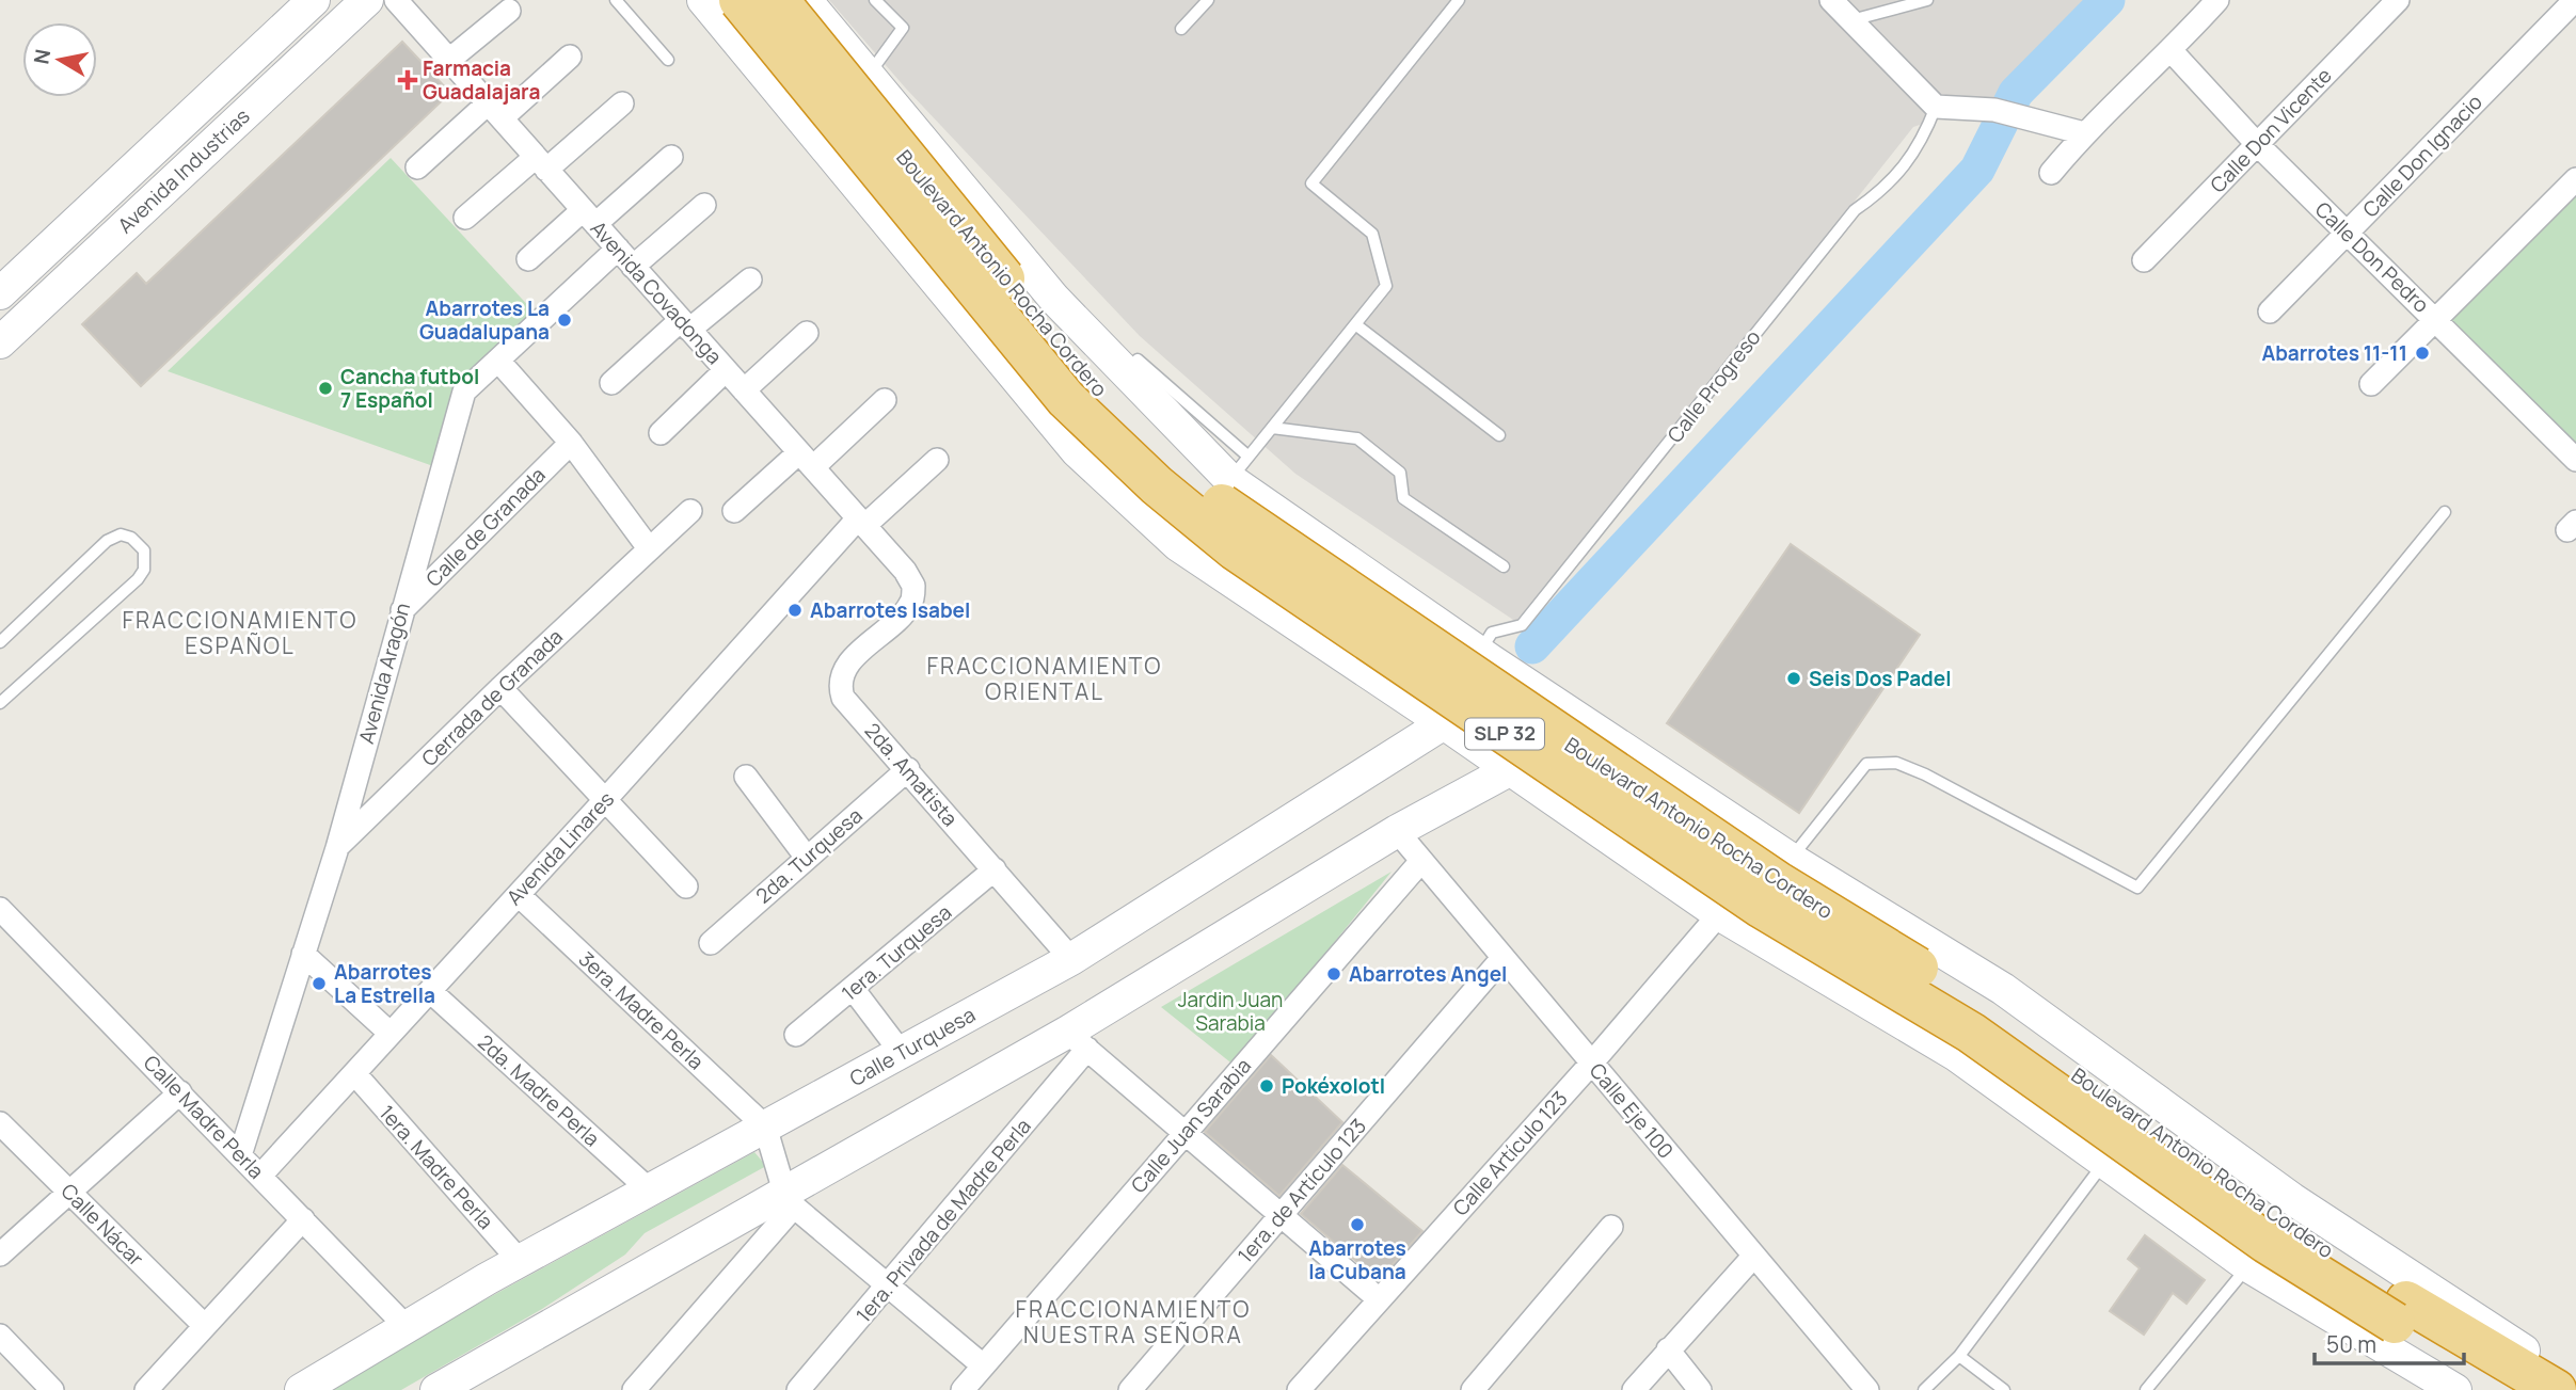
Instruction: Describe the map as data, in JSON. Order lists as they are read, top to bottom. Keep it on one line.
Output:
{"streets":{"highway":["Boulevard Antonio Rocha Cordero","SLP 32"],"main road":["Avenida Industrias","Calle Turquesa"],"street":["Calle Don Vicente","Calle Don Ignacio","Calle Don Pedro","Avenida Covadonga","Calle de Granada","Avenida Aragón","Cerrada de Granada","2da. Amatista","Avenida Linares","2da. Turquesa","1era. Turquesa","3era. Madre Perla","2da. Madre Perla","Calle Eje 100","Calle Madre Perla","Calle Juan Sarabia","Calle Artículo 123","1era. Madre Perla","1era. de Artículo 123","1era. Privada de Madre Perla","Calle Nácar"],"lane":["Calle Progreso"]},"crossings":[["Calle Don Vicente","Calle Don Pedro"],["Calle Don Ignacio","Calle Don Pedro"],["Boulevard Antonio Rocha Cordero","Calle Progreso"],["Boulevard Antonio Rocha Cordero","Calle Turquesa"],["Avenida Covadonga","Avenida Aragón"],["Avenida Covadonga","2da. Amatista"],["Avenida Covadonga","Avenida Linares"],["Calle Progreso","Calle Turquesa"],["Calle de Granada","Avenida Aragón"],["Avenida Aragón","Cerrada de Granada"],["Avenida Aragón","Calle Madre Perla"],["SLP 32","Calle Turquesa"],["SLP 32","Calle Artículo 123"],["2da. Amatista","2da. Turquesa"],["2da. Amatista","1era. Turquesa"],["2da. Amatista","Calle Turquesa"],["Avenida Linares","3era. Madre Perla"],["Avenida Linares","2da. Madre Perla"],["Avenida Linares","Calle Madre Perla"],["Avenida Linares","1era. Madre Perla"],["3era. Madre Perla","Calle Turquesa"],["Calle Turquesa","2da. Madre Perla"],["Calle Turquesa","Calle Madre Perla"],["Calle Turquesa","1era. Madre Perla"],["Calle Eje 100","Calle Juan Sarabia"],["Calle Eje 100","Calle Artículo 123"],["Calle Eje 100","1era. de Artículo 123"]],"districts":["FRACCIONAMIENTO ESPAÑOL","FRACCIONAMIENTO ORIENTAL","FRACCIONAMIENTO NUESTRA SEÑORA"],"parks":["Jardin Juan Sarabia"],"places":{"health":["Farmacia Guadalajara"],"other":["Abarrotes La Guadalupana","Abarrotes 11-11","Cancha futbol 7 Español","Abarrotes Isabel","Seis Dos Padel","Abarrotes Angel","Abarrotes La Estrella","Pokéxolotl","Abarrotes la Cubana"]},"scale_bar":"50 m","north":"left"}
